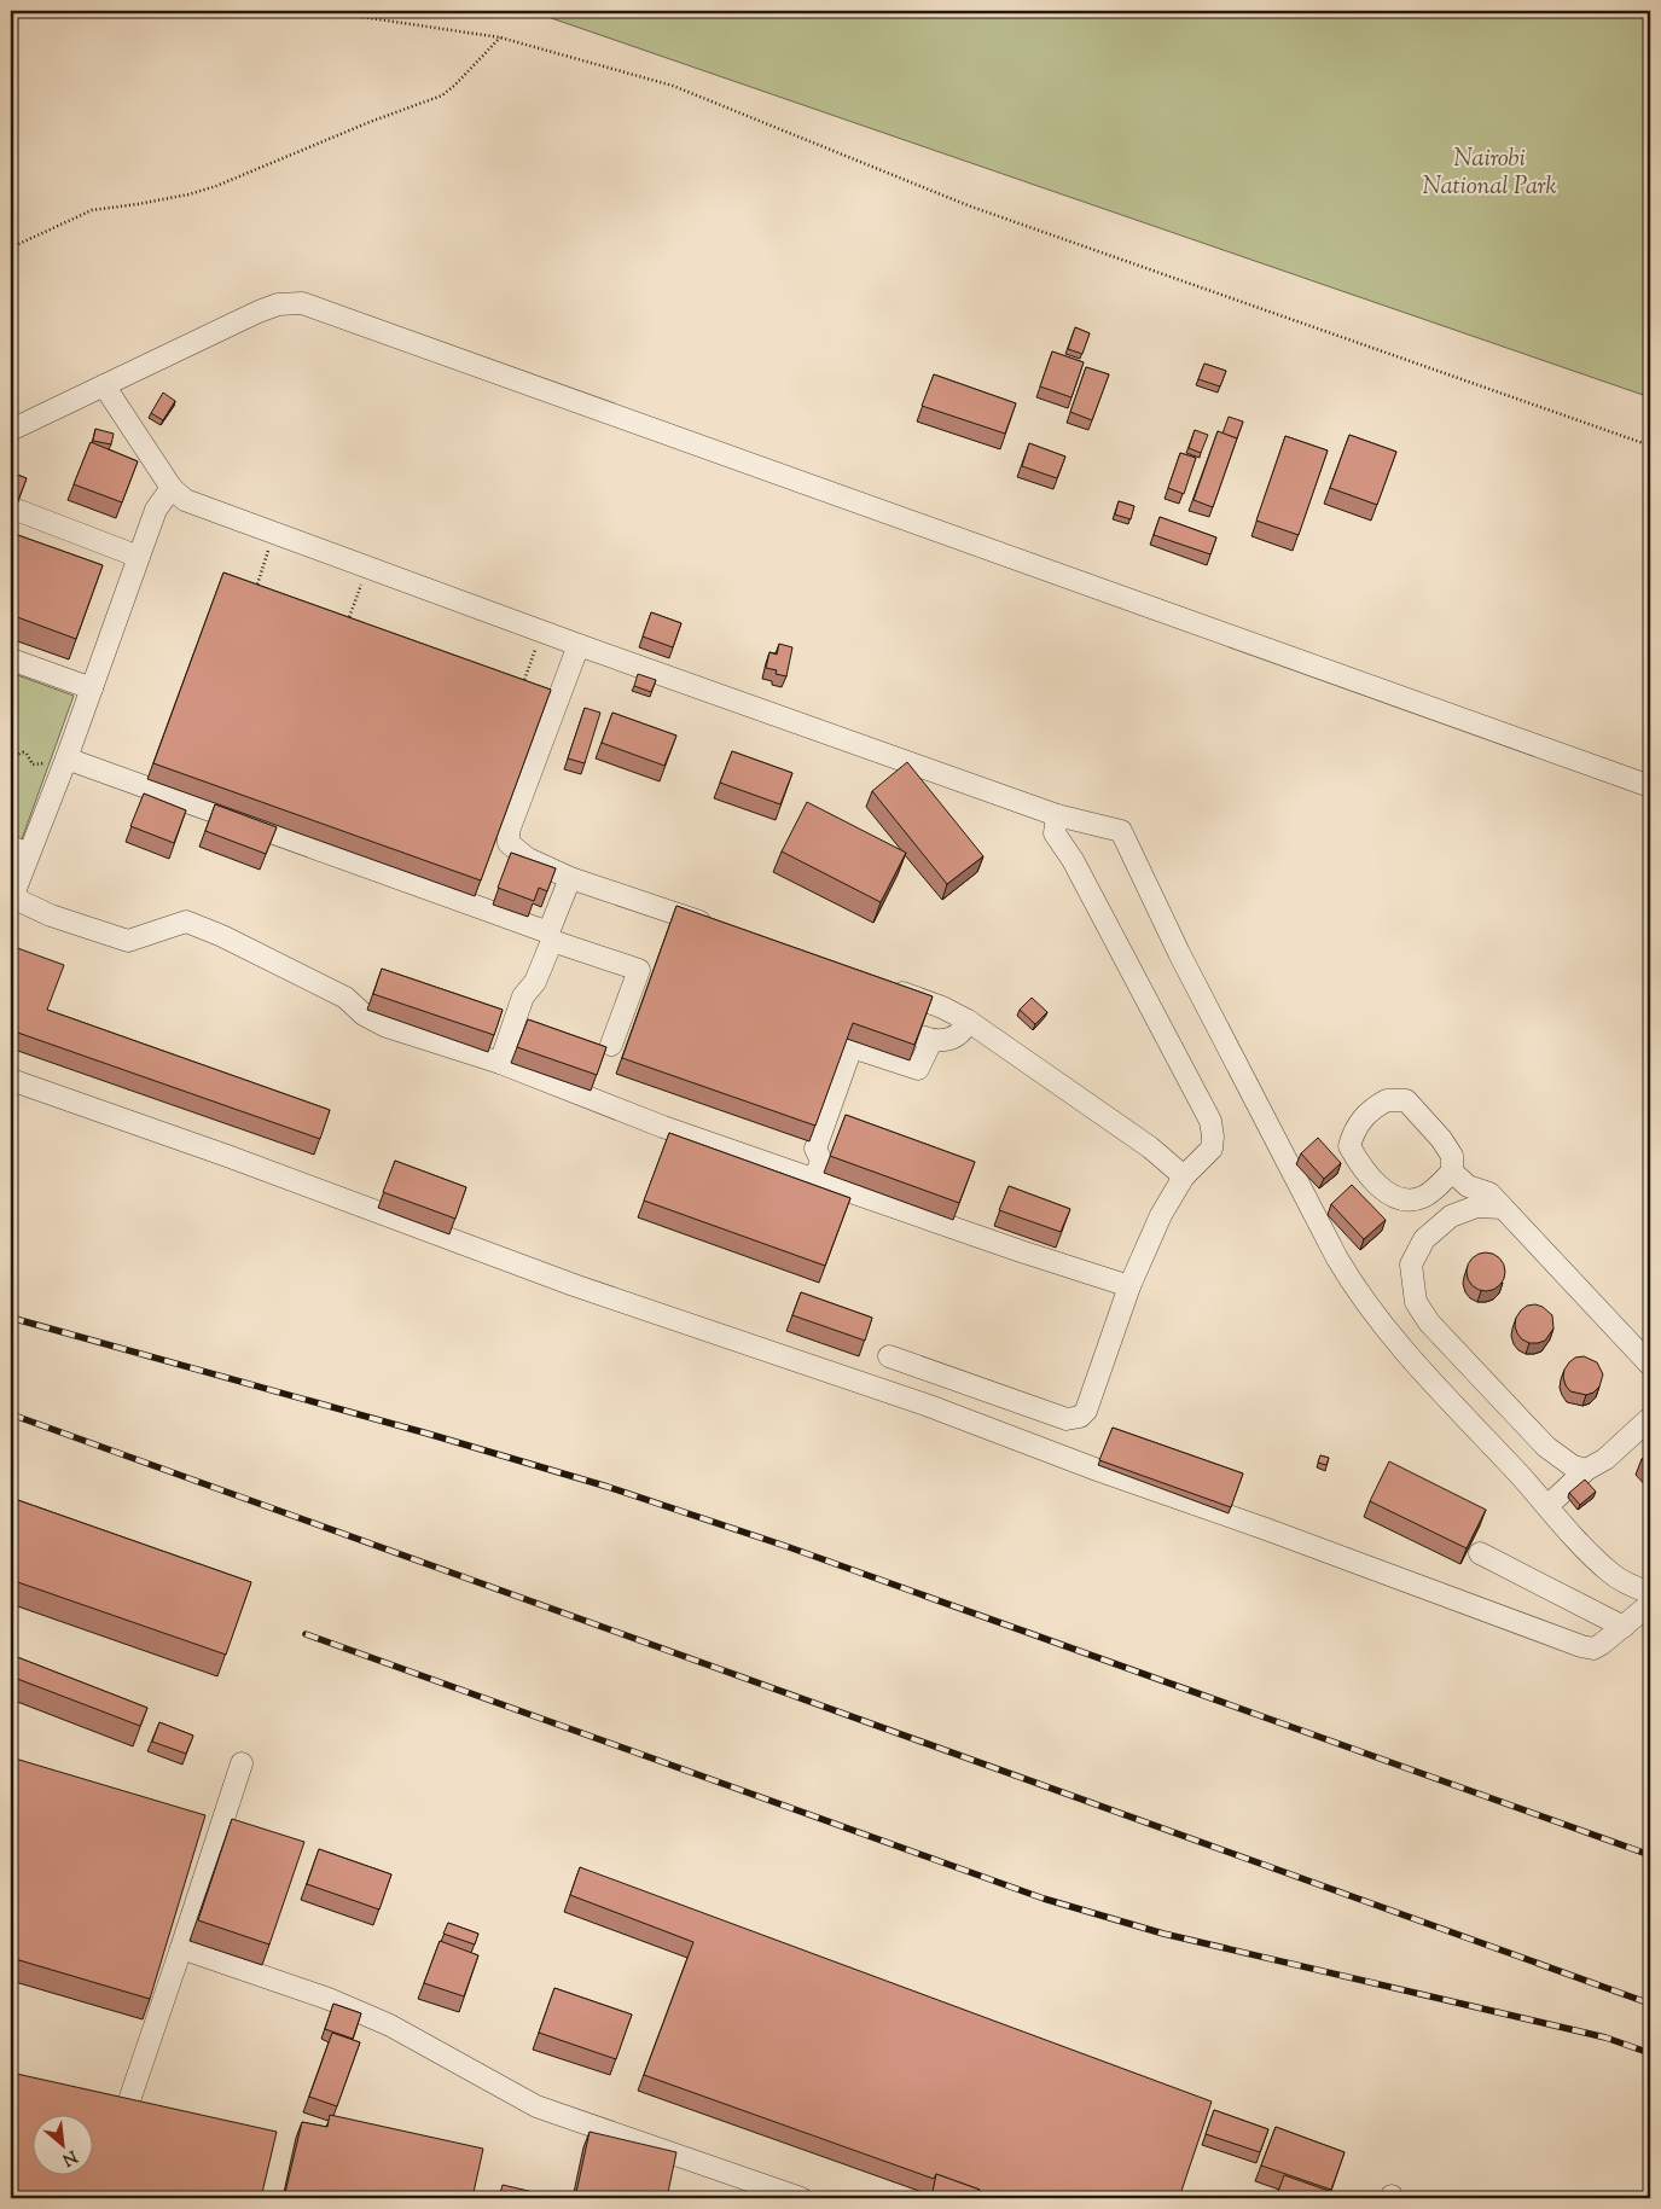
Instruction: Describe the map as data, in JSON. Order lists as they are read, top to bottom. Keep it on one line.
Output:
{"parks":["Nairobi National Park"],"north":"bottom right"}
